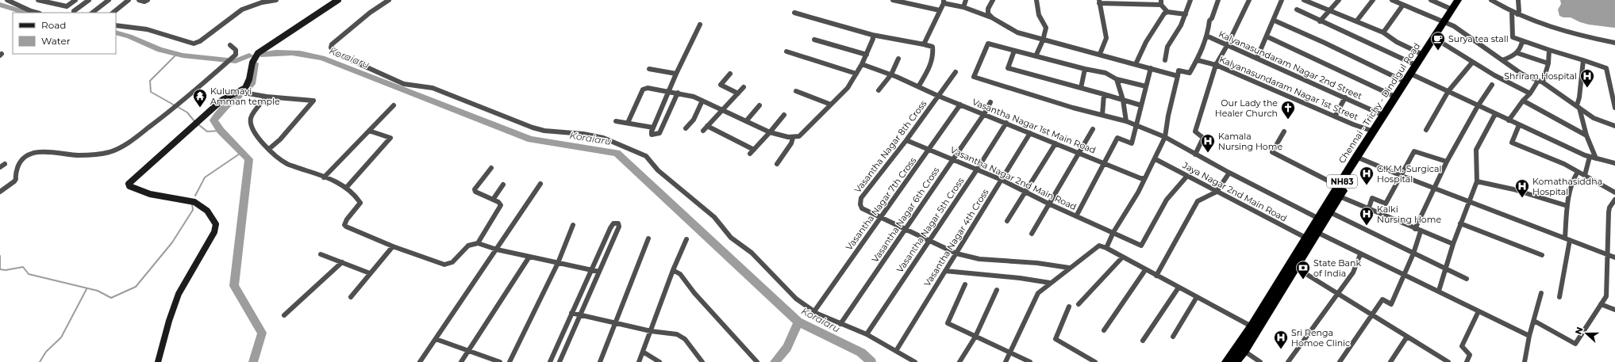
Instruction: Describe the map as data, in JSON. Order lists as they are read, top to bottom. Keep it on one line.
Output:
{"streets":{"highway":["Chennai - Trichy - Dindigul Road","NH83"],"street":["Kalyanasundaram Nagar 2nd Street","Kalyanasundaram Nagar 1st Street","Vasantha Nagar 1st Main Road","Vasantha Nagar 8th Cross","Vasantha Nagar 2nd Main Road","Jaya Nagar 2nd Main Road","Vasantha Nagar 7th Cross","Vasantha Nagar 6th Cross","Vasantha Nagar 5th Cross","Vasantha Nagar 4th Cross"]},"crossings":[["Kalyanasundaram Nagar 2nd Street","Chennai - Trichy - Dindigul Road"],["Kalyanasundaram Nagar 1st Street","Chennai - Trichy - Dindigul Road"],["Chennai - Trichy - Dindigul Road","Jaya Nagar 2nd Main Road"],["Vasantha Nagar 1st Main Road","Vasantha Nagar 8th Cross"],["Vasantha Nagar 1st Main Road","Vasantha Nagar 7th Cross"],["Vasantha Nagar 1st Main Road","Vasantha Nagar 6th Cross"],["Vasantha Nagar 1st Main Road","Vasantha Nagar 5th Cross"],["Vasantha Nagar 1st Main Road","Vasantha Nagar 4th Cross"],["Vasantha Nagar 8th Cross","Vasantha Nagar 2nd Main Road"],["Vasantha Nagar 8th Cross","Vasantha Nagar 7th Cross"],["Vasantha Nagar 2nd Main Road","Jaya Nagar 2nd Main Road"],["Vasantha Nagar 2nd Main Road","Vasantha Nagar 7th Cross"],["Vasantha Nagar 2nd Main Road","Vasantha Nagar 6th Cross"],["Vasantha Nagar 2nd Main Road","Vasantha Nagar 5th Cross"],["Vasantha Nagar 2nd Main Road","Vasantha Nagar 4th Cross"]],"water":["Koraiaru"],"places":{"cafe":["Surya tea stall"],"hospital":["Shriram Hospital","Kamala Nursing Home","G.K.M. Surgical Hospital","Komathasiddha Hospital","Kalki Nursing Home","Sri Renga Homoe Clinic"],"temple":["Kulumayi Amman temple"],"church":["Our Lady the Healer Church"],"bank":["State Bank of India"]},"legend":["Road","Water"],"north":"left"}
